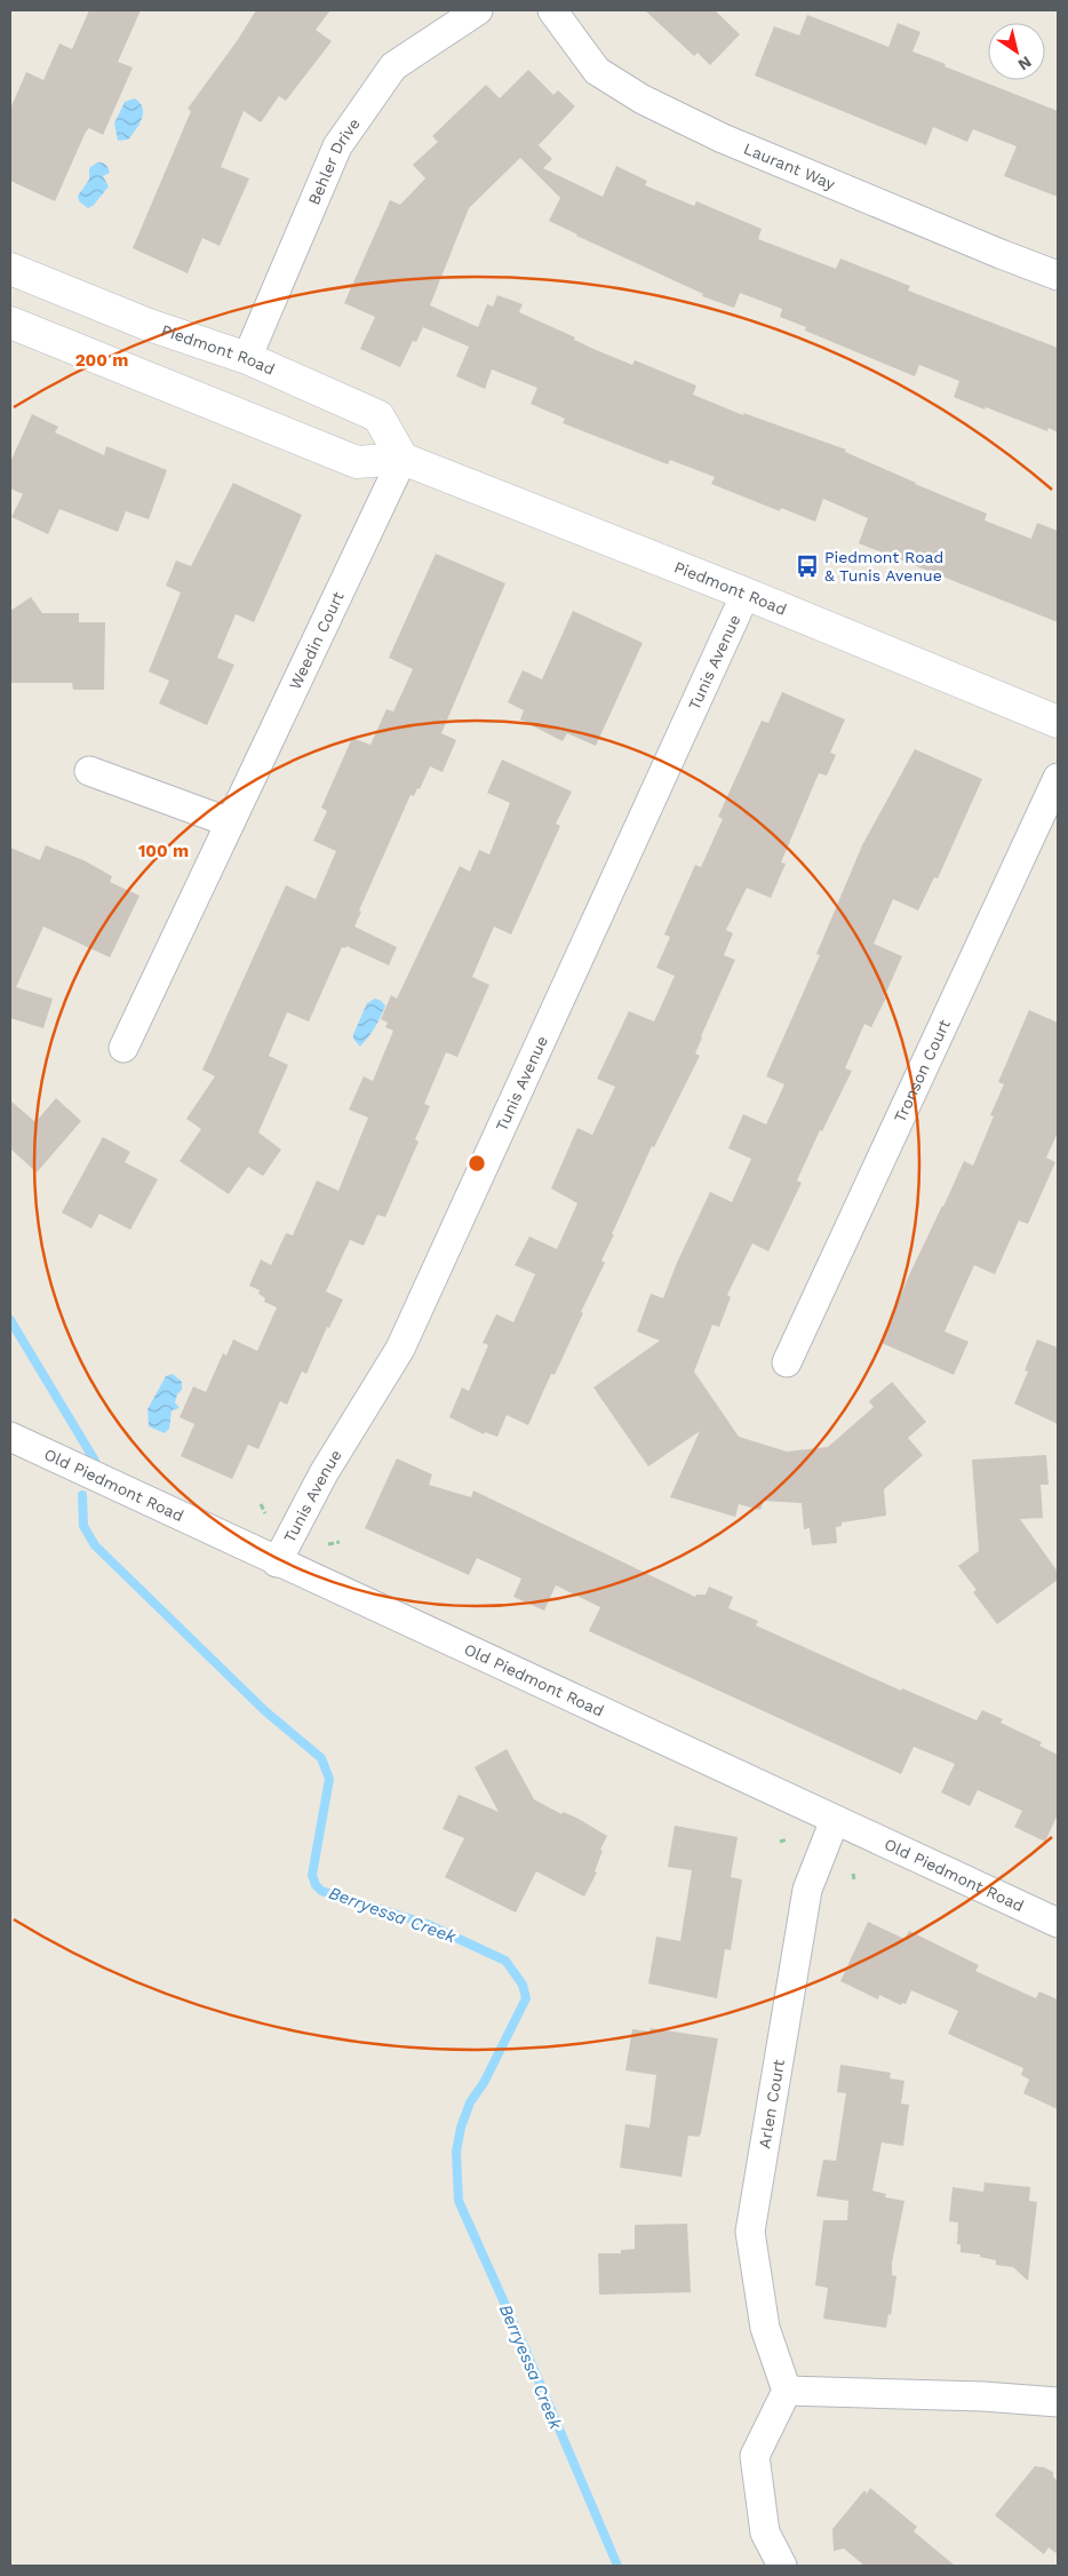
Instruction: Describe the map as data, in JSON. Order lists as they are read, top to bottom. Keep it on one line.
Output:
{"streets":{"main road":["Piedmont Road"],"street":["Behler Drive","Laurant Way","Weedin Court","Tunis Avenue","Tronson Court","Old Piedmont Road","Arlen Court"]},"crossings":[["Behler Drive","Piedmont Road"],["Piedmont Road","Weedin Court"],["Piedmont Road","Tunis Avenue"],["Tunis Avenue","Old Piedmont Road"],["Old Piedmont Road","Arlen Court"]],"water":["Berryessa Creek"],"places":{"bus stop":["Piedmont Road & Tunis Avenue"]},"north":"bottom right","rings":["200 m","100 m"]}
